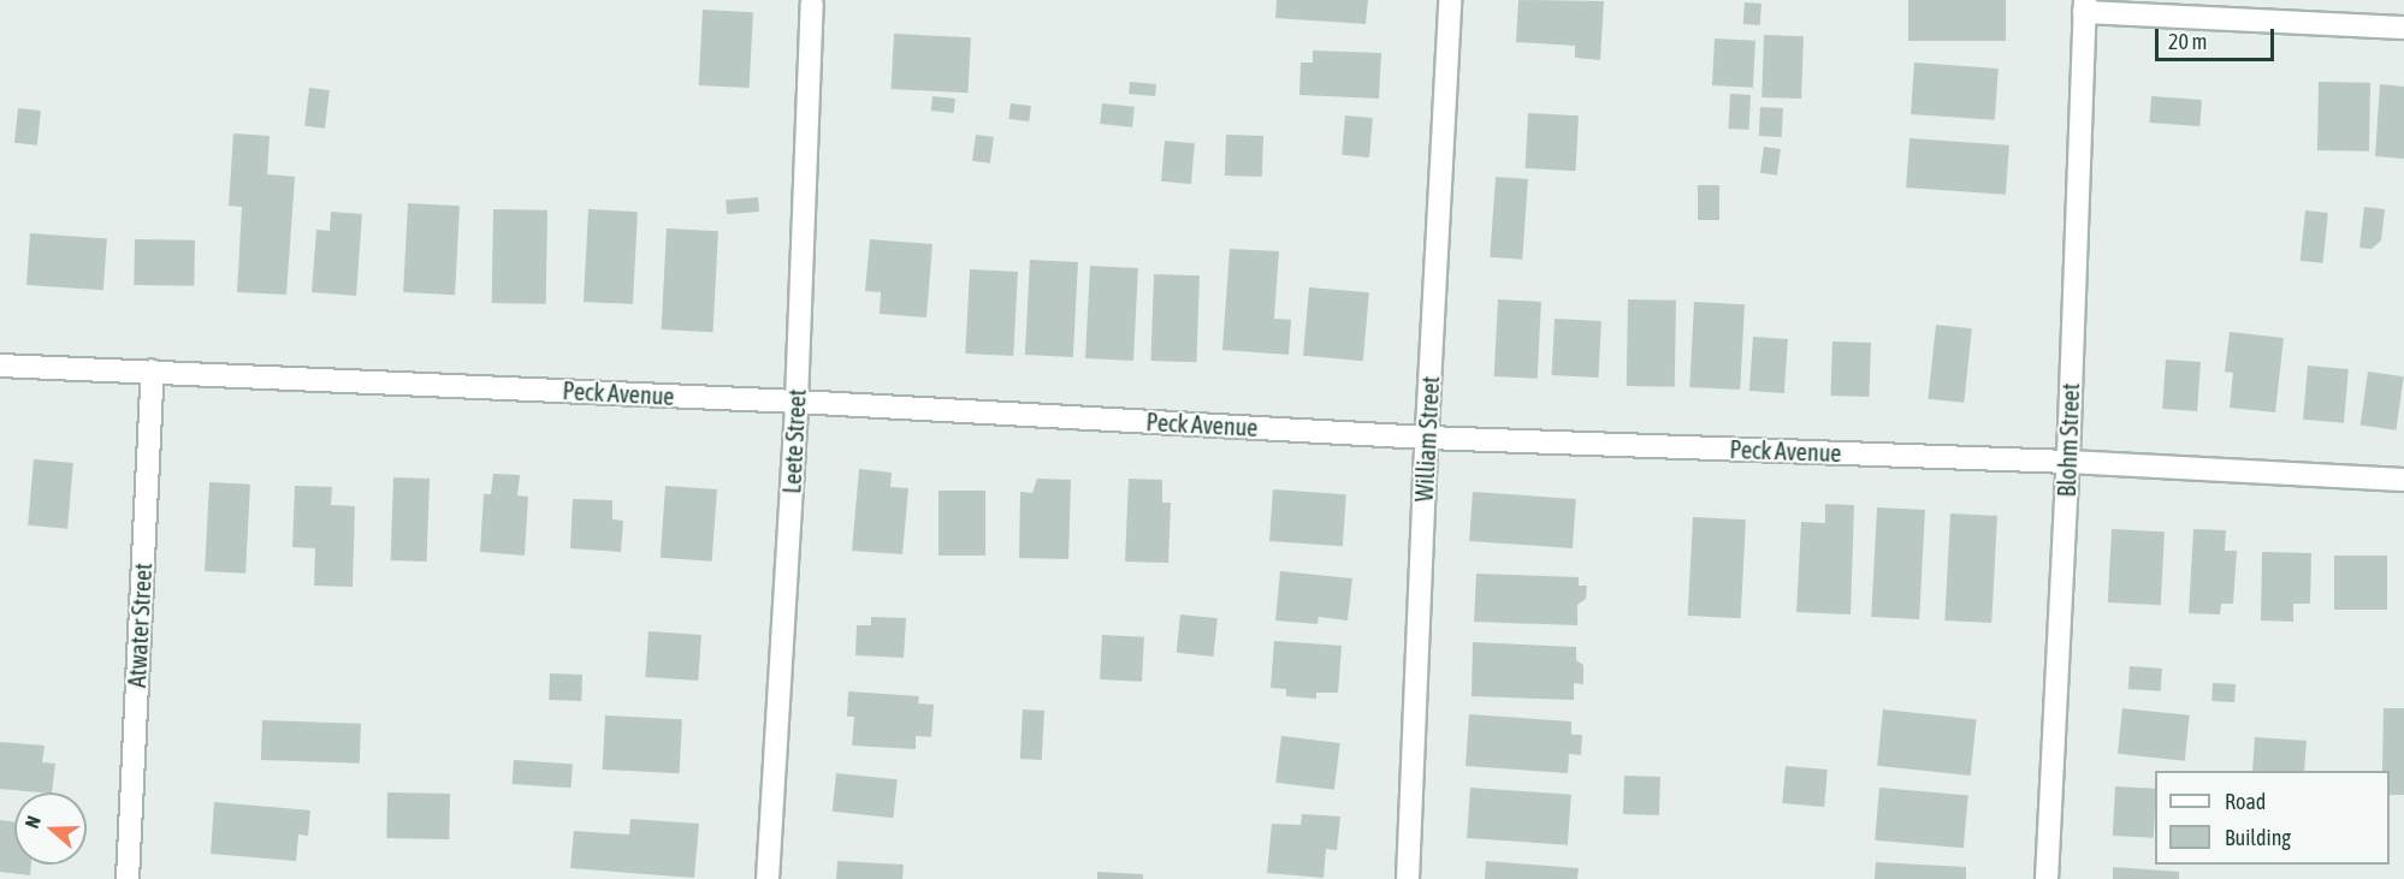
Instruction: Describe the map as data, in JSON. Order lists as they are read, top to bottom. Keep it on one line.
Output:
{"streets":{"street":["Peck Avenue","William Street","Blohm Street","Leete Street","Atwater Street"]},"crossings":[["Peck Avenue","William Street"],["Peck Avenue","Blohm Street"],["Peck Avenue","Leete Street"],["Peck Avenue","Atwater Street"]],"legend":["Road","Building"],"scale_bar":"20 m","north":"left"}
